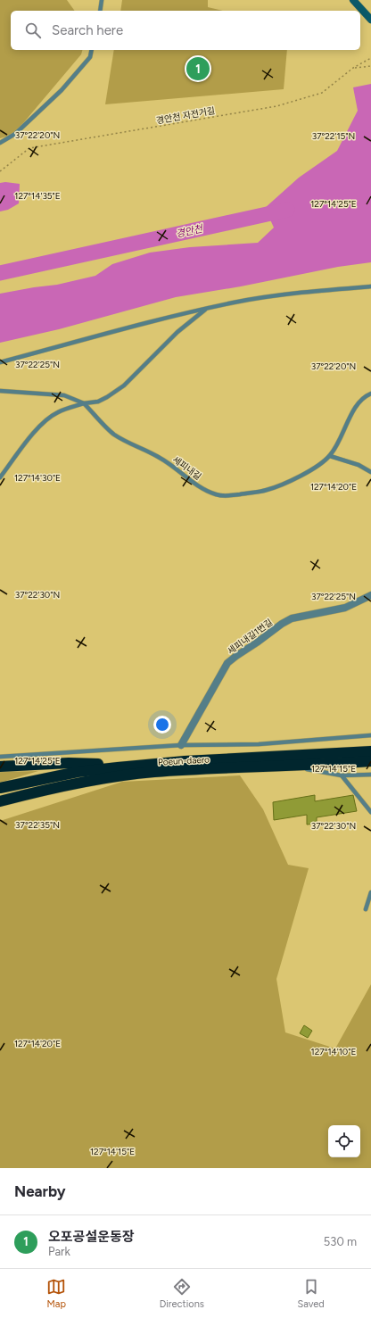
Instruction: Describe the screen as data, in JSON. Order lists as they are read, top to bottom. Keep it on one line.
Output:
{"streets":{"highway":["Poeun-daero"],"street":["세피내길1번길"],"lane":["세피내길"],"path":["경안천 자전거길"]},"water":["경안천"],"page":{"search":"Search here","pins":"1","heading":"Nearby","list":[{"mark":"1","name":"오포공설운동장","note":"Park","value":"530 m"}],"nav":["Map","Directions","Saved"]},"coordinates":["37°22'20\"N","37°22'15\"N","127°14'35\"E","127°14'25\"E","37°22'25\"N","127°14'30\"E","127°14'20\"E","37°22'30\"N","127°14'15\"E","37°22'35\"N","127°14'10\"E"]}
